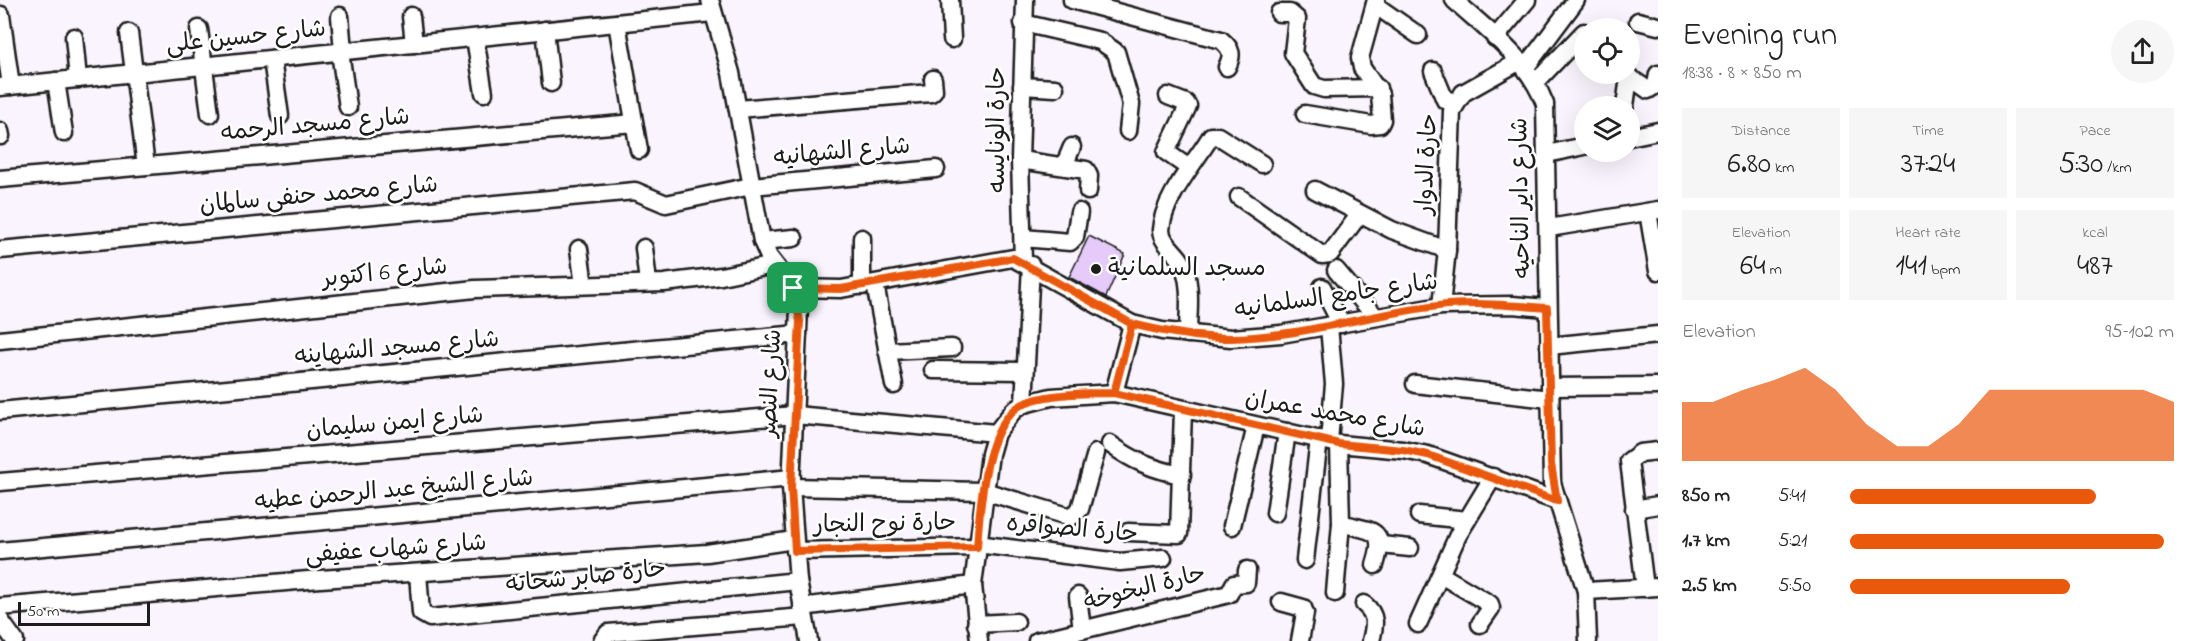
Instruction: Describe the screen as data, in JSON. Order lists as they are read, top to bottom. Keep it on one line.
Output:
{"streets":{"street":["شارع حسين على","شارع مسجد الرحمه","حارة الونايسه","شارع الشهانيه","حارة الدوار","شارع محمد حنفى سالمان","شارع داير الناحيه","شارع 6 اكتوبر","شارع جامع السلمانيه","شارع مسجد الشهاينه","شارع النصر","شارع محمد عمران","شارع ايمن سليمان","شارع الشيخ عبد الرحمن عطيه","حارة نوح النجار","حارة الصواقره","شارع شهاب عفيفى","حارة صابر شحاته","حارة البخوخه"]},"crossings":[["شارع حسين على","شارع النصر"],["حارة الونايسه","شارع جامع السلمانيه"],["حارة الونايسه","شارع محمد عمران"],["شارع الشهانيه","شارع محمد حنفى سالمان"],["شارع الشهانيه","شارع النصر"],["حارة الدوار","شارع داير الناحيه"],["حارة الدوار","شارع جامع السلمانيه"],["شارع داير الناحيه","شارع جامع السلمانيه"],["شارع داير الناحيه","شارع محمد عمران"],["شارع 6 اكتوبر","شارع النصر"],["شارع جامع السلمانيه","شارع النصر"],["شارع مسجد الشهاينه","شارع النصر"],["شارع النصر","شارع ايمن سليمان"],["شارع النصر","شارع الشيخ عبد الرحمن عطيه"],["شارع النصر","حارة نوح النجار"],["شارع النصر","شارع شهاب عفيفى"],["شارع النصر","حارة صابر شحاته"],["حارة نوح النجار","حارة الصواقره"],["حارة نوح النجار","شارع شهاب عفيفى"],["شارع شهاب عفيفى","حارة صابر شحاته"]],"places":["مسجد السلمانية"],"scale_bar":"50 m","page":{"heading":["Evening run","18:38 · 8 × 850 m"],"stats":[["Distance","6.80 km"],["Time","37:24"],["Pace","5:30 /km"],["Elevation","64 m"],["Heart rate","141 bpm"],["kcal","487"]],"chart":["Elevation","95–102 m"],"list":[{"name":"850 m","note":"5:41"},{"name":"1.7 km","note":"5:21"},{"name":"2.5 km","note":"5:50"}],"scale":"50 m"}}
